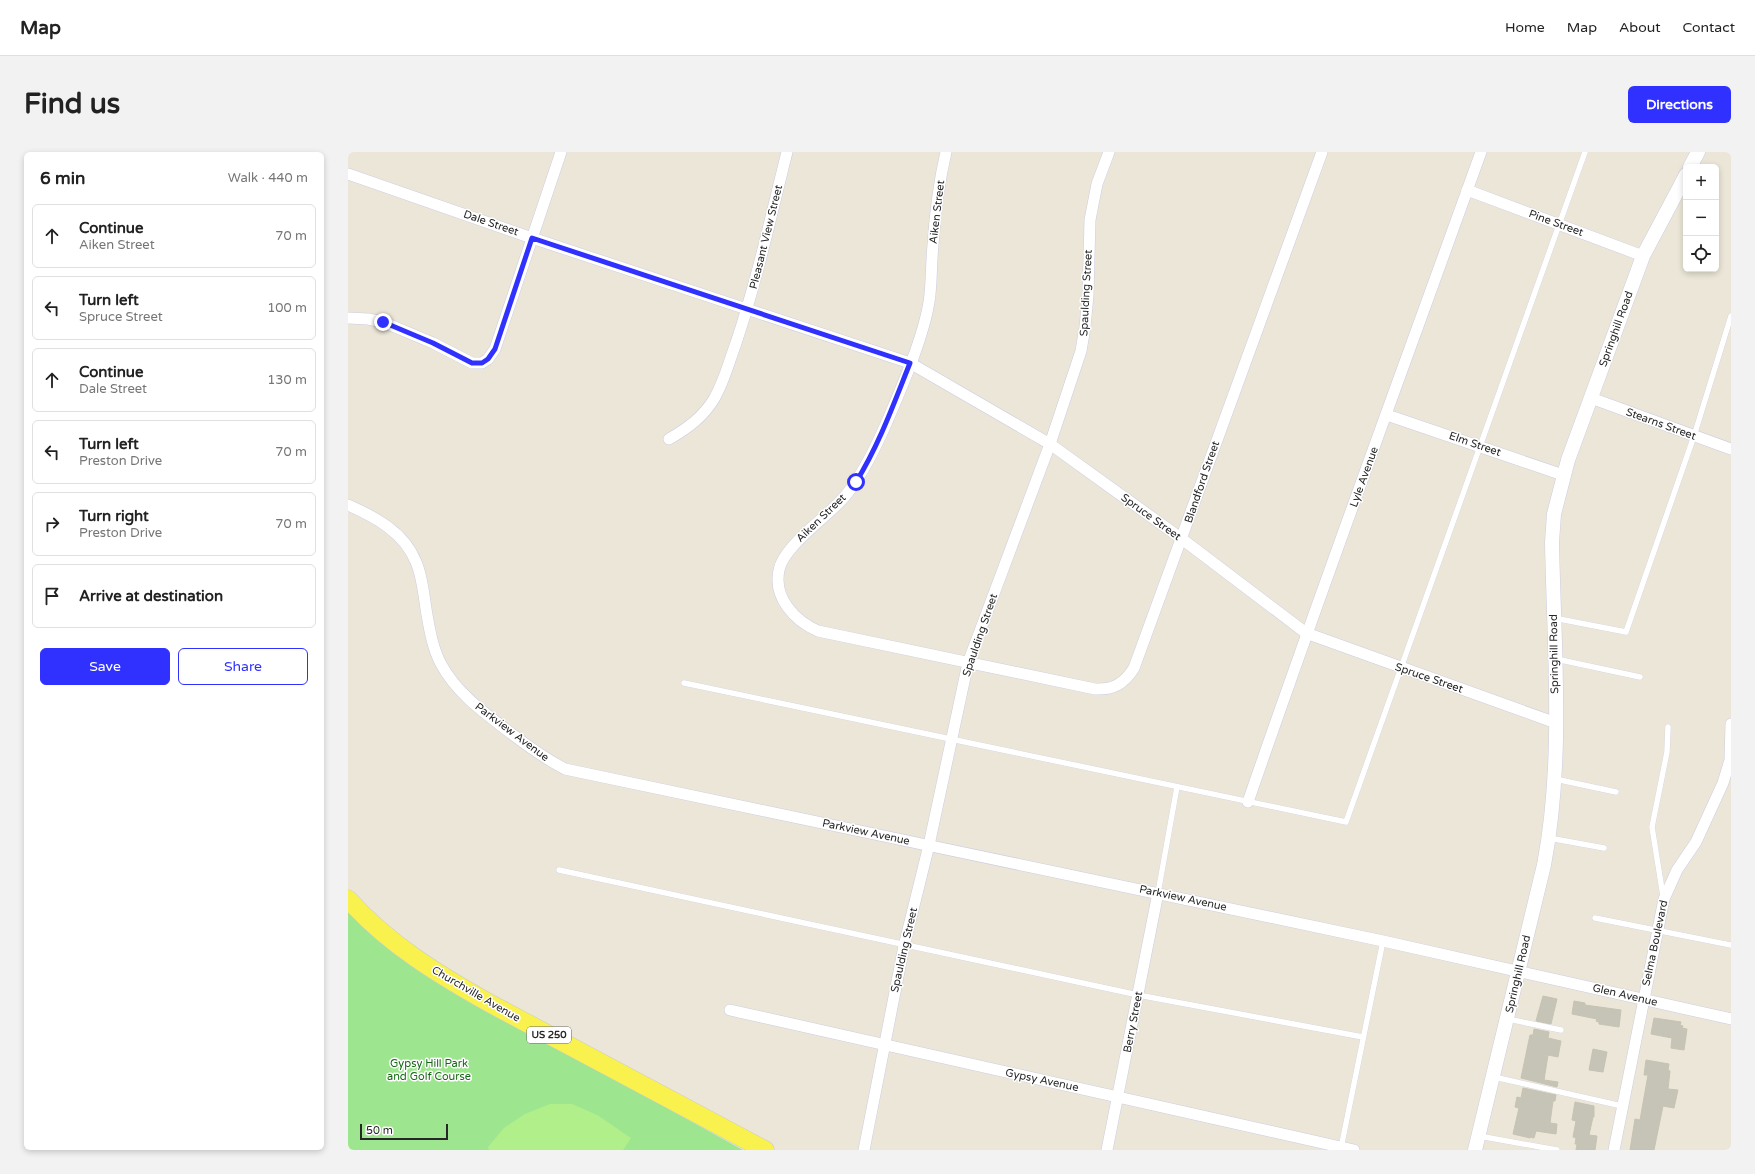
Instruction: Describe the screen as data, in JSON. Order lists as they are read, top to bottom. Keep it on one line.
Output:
{"streets":{"main road":["Churchville Avenue","US 250"],"street":["Aiken Street","Dale Street","Pine Street","Pleasant View Street","Spaulding Street","Springhill Road","Stearns Street","Elm Street","Lyle Avenue","Blandford Street","Spruce Street","Parkview Avenue","Selma Boulevard","Glen Avenue","Berry Street","Gypsy Avenue"]},"crossings":[["Aiken Street","Spaulding Street"],["Aiken Street","Blandford Street"],["Aiken Street","Spruce Street"],["Dale Street","Pleasant View Street"],["Dale Street","Spruce Street"],["Pine Street","Springhill Road"],["Pine Street","Lyle Avenue"],["Pleasant View Street","Spruce Street"],["Spaulding Street","Blandford Street"],["Spaulding Street","Spruce Street"],["Spaulding Street","Parkview Avenue"],["Spaulding Street","Gypsy Avenue"],["Springhill Road","Stearns Street"],["Springhill Road","Elm Street"],["Springhill Road","Spruce Street"],["Springhill Road","Parkview Avenue"],["Springhill Road","Glen Avenue"],["Elm Street","Lyle Avenue"],["Lyle Avenue","Spruce Street"],["Blandford Street","Spruce Street"],["Parkview Avenue","Glen Avenue"],["Parkview Avenue","Berry Street"],["Selma Boulevard","Glen Avenue"],["Berry Street","Gypsy Avenue"]],"parks":["Gypsy Hill Park and Golf Course"],"scale_bar":"50 m","page":{"header":"Map","nav":["Home","Map","About","Contact"],"buttons":["Directions",["Save","Share"]],"title":"Find us","heading":["6 min","Walk · 440 m"],"map_buttons":["+","−"],"list":[["Continue","Aiken Street","70 m"],["Turn left","Spruce Street","100 m"],["Continue","Dale Street","130 m"],["Turn left","Preston Drive","70 m"],["Turn right","Preston Drive","70 m"],"Arrive at destination"],"scale":"50 m"}}
